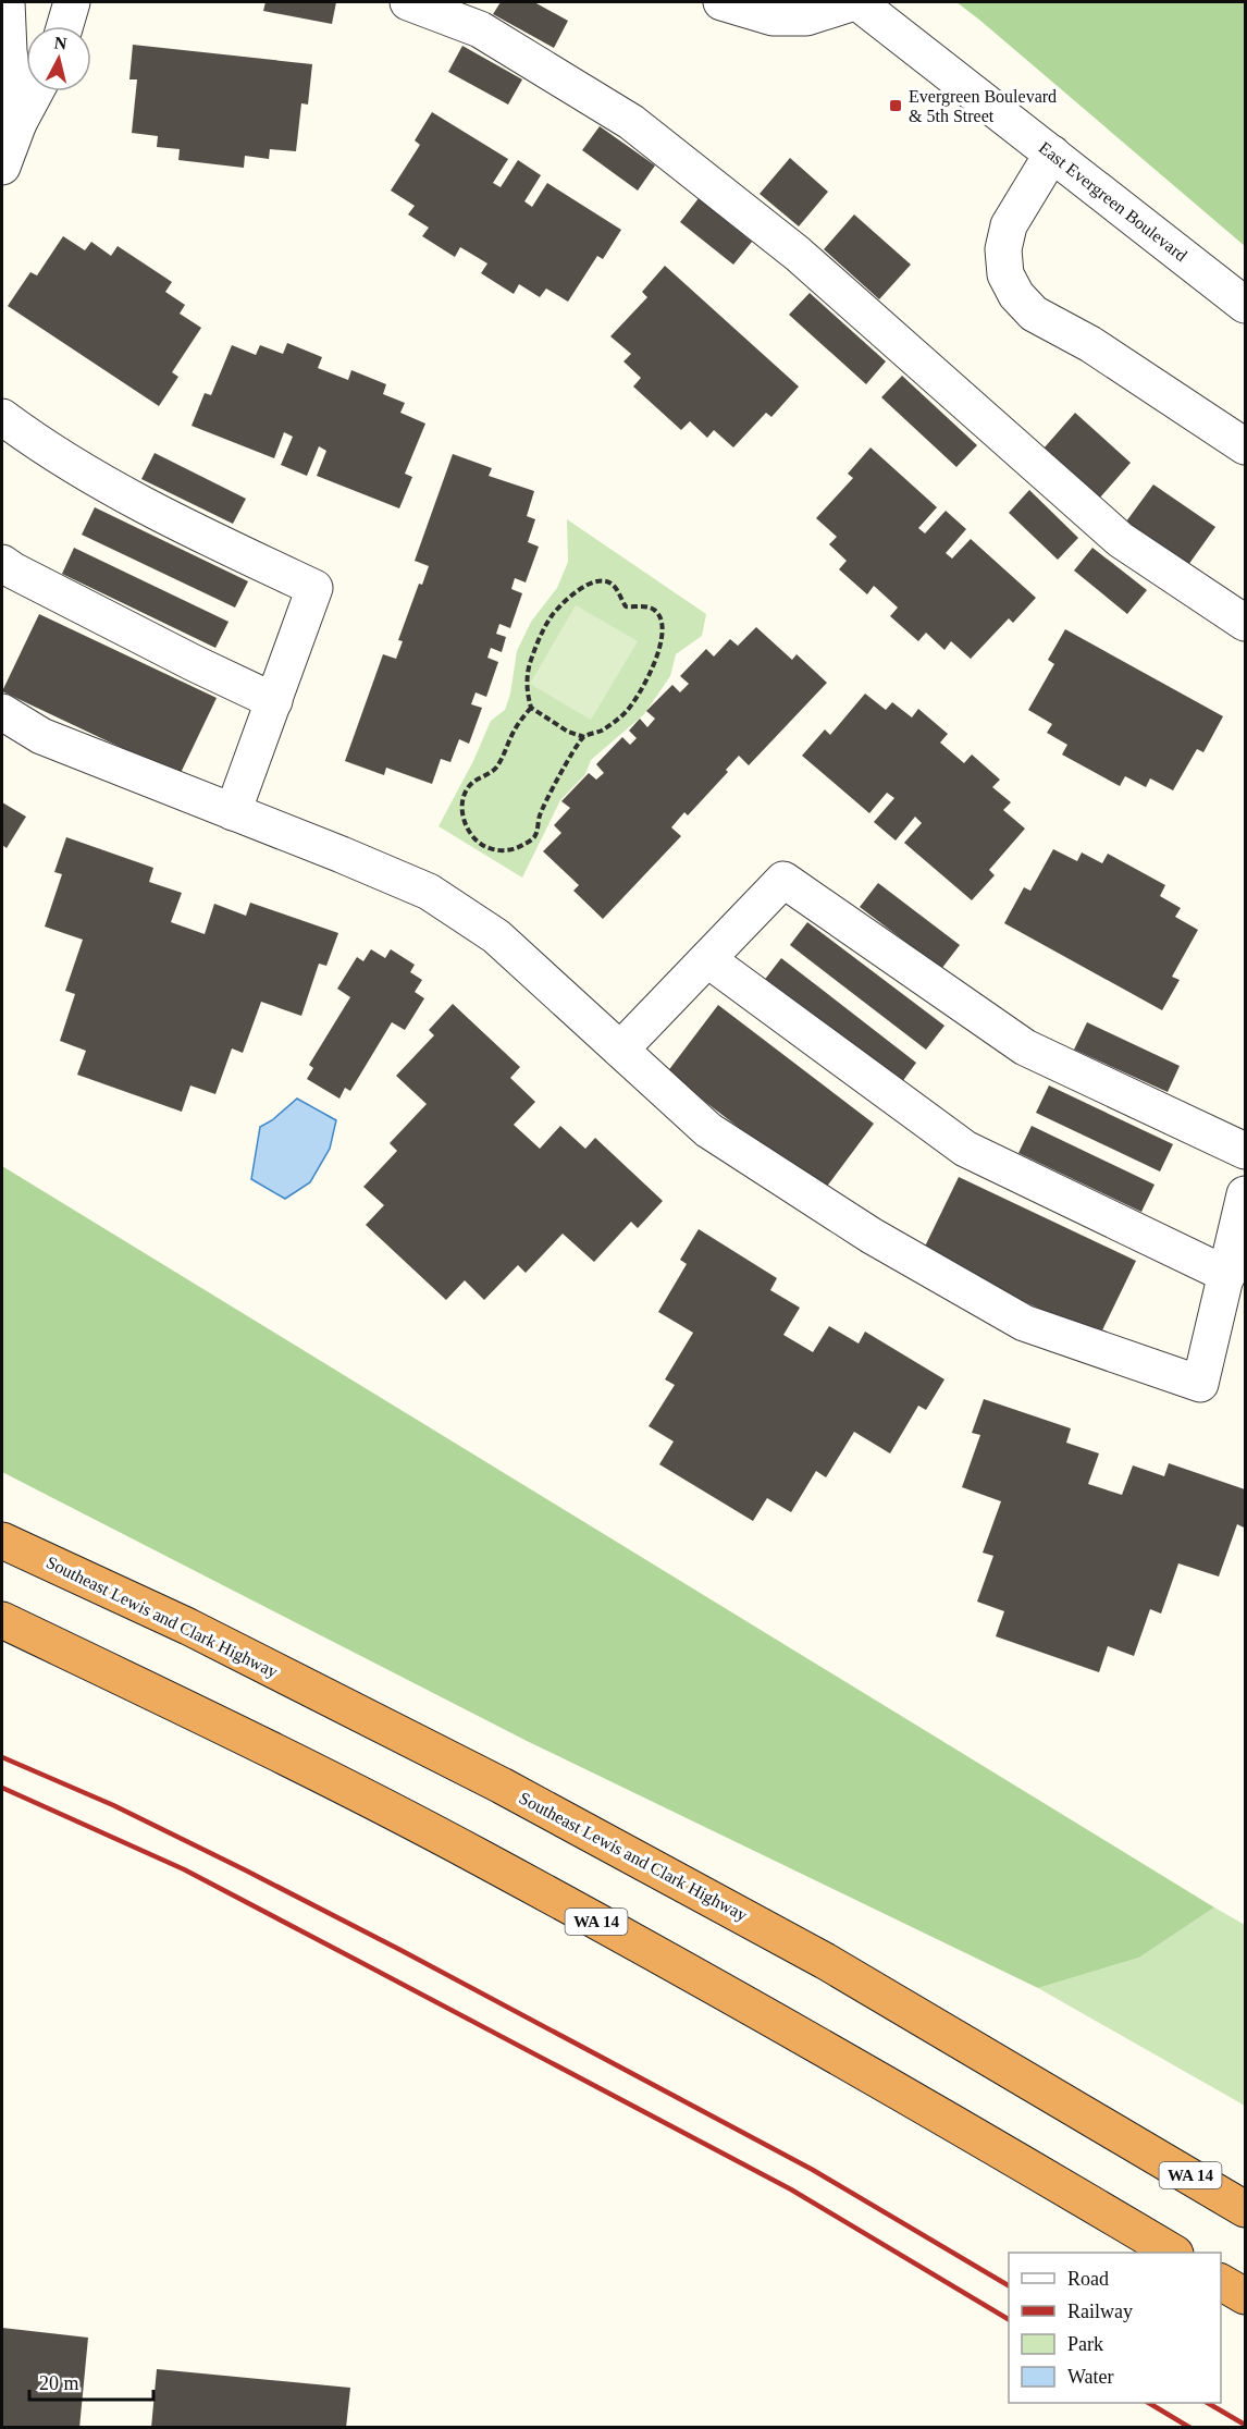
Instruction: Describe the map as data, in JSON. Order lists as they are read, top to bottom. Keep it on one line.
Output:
{"streets":{"highway":["Southeast Lewis and Clark Highway","WA 14"],"street":["East Evergreen Boulevard"]},"places":{"transit":["Evergreen Boulevard & 5th Street"]},"legend":["Road","Railway","Park","Water"],"scale_bar":"20 m","north":"top"}
